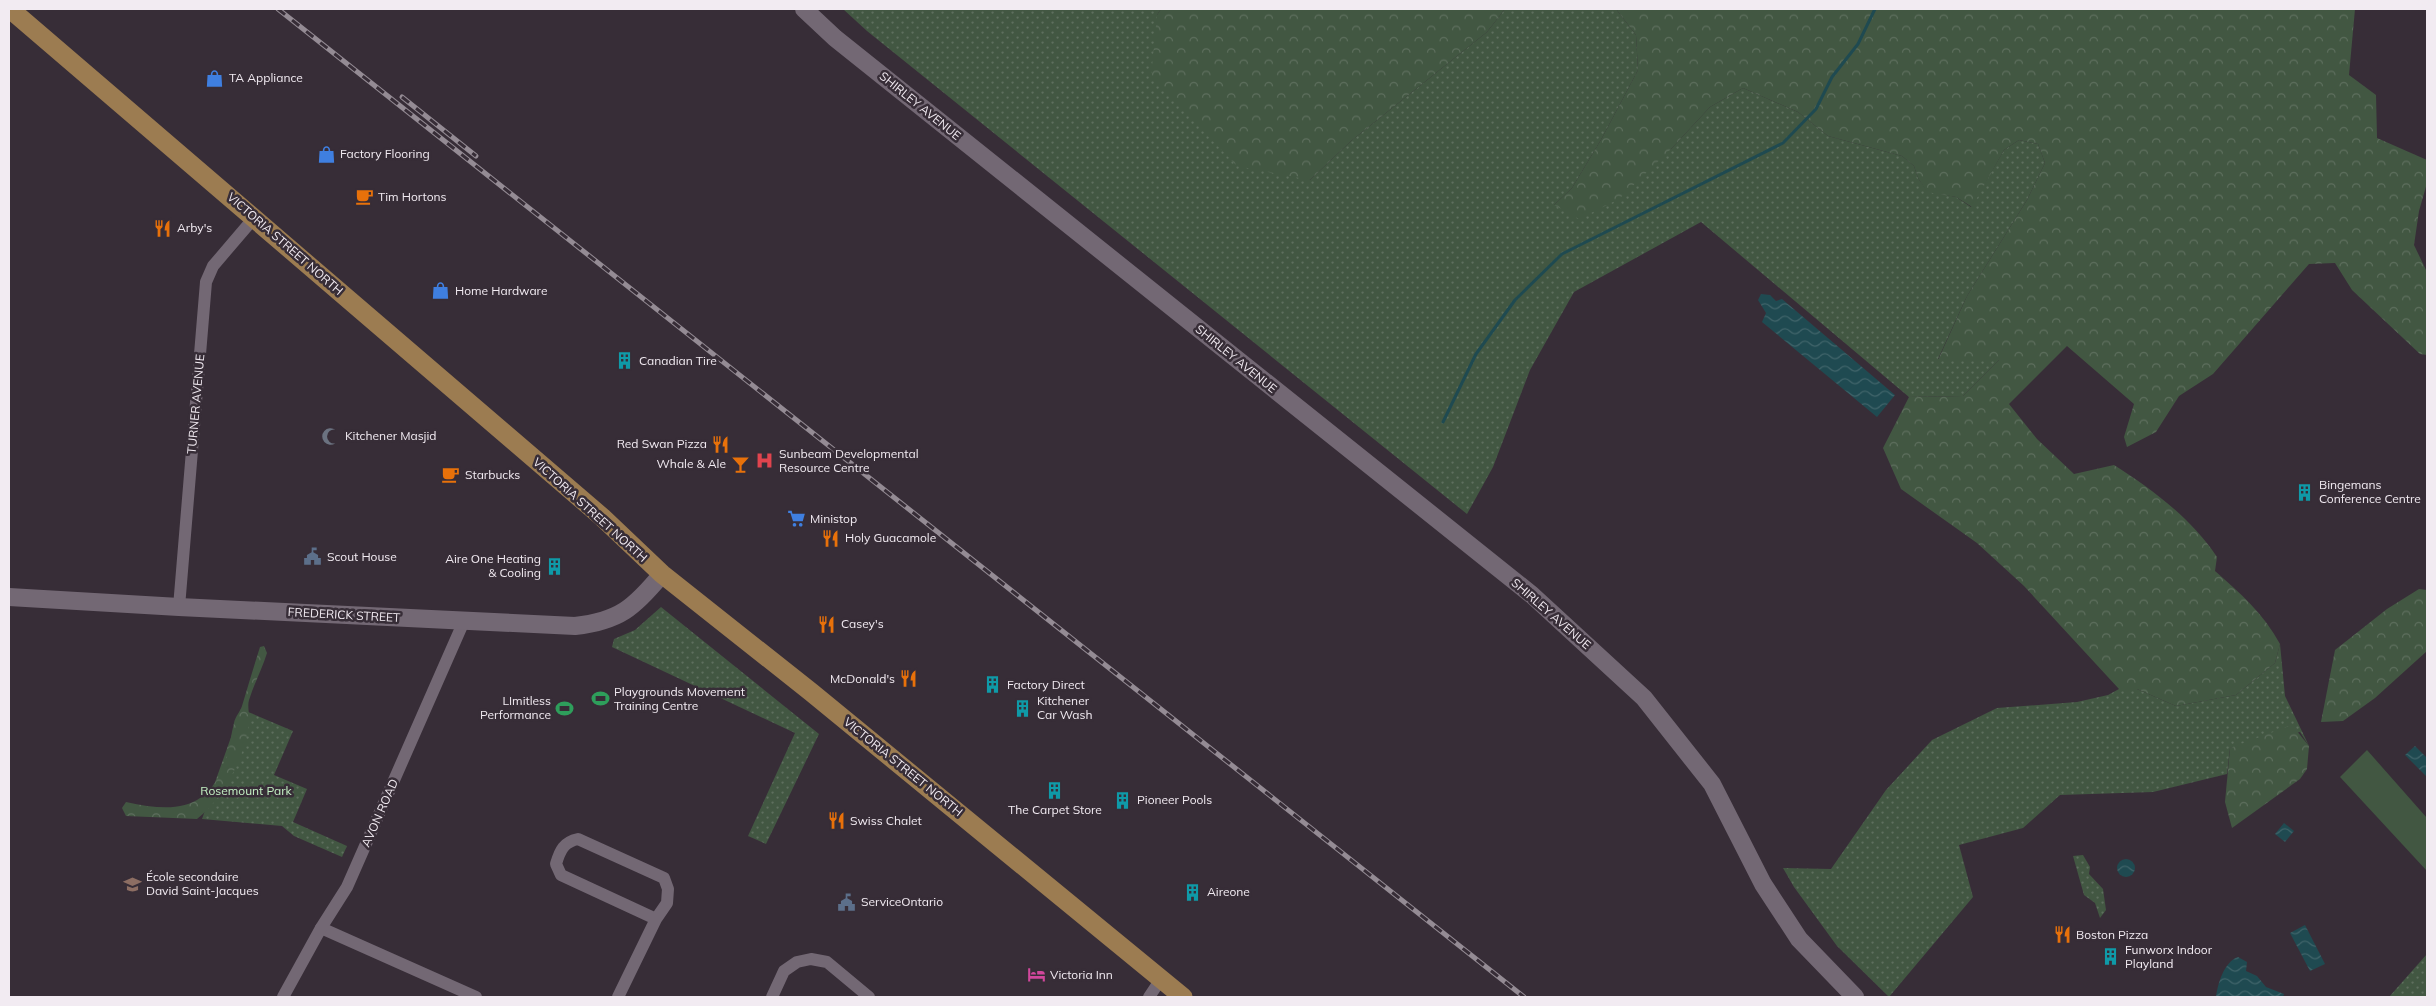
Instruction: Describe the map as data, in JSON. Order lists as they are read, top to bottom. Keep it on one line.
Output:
{"streets":{"main road":["SHIRLEY AVENUE","VICTORIA STREET NORTH","FREDERICK STREET"],"street":["TURNER AVENUE","AVON ROAD"]},"crossings":[["VICTORIA STREET NORTH","TURNER AVENUE"],["VICTORIA STREET NORTH","FREDERICK STREET"],["TURNER AVENUE","FREDERICK STREET"],["FREDERICK STREET","AVON ROAD"]],"parks":["Rosemount Park"],"places":{"shop":["TA Appliance","Factory Flooring","Home Hardware"],"cafe":["Tim Hortons","Starbucks"],"restaurant":["Arby's","Red Swan Pizza","Holy Guacamole","Casey's","McDonald's","Swiss Chalet","Boston Pizza"],"building":["Canadian Tire","Bingemans Conference Centre","Aire One Heating & Cooling","Factory Direct","Kitchener Car Wash","The Carpet Store","Pioneer Pools","Aireone","Funworx Indoor Playland"],"mosque":["Kitchener Masjid"],"hospital":["Sunbeam Developmental Resource Centre"],"bar":["Whale & Ale"],"supermarket":["Ministop"],"public building":["Scout House","ServiceOntario"],"sports":["Playgrounds Movement Training Centre","LImitless Performance"],"school or university":["École secondaire David Saint-Jacques"],"hotel":["Victoria Inn"]}}
